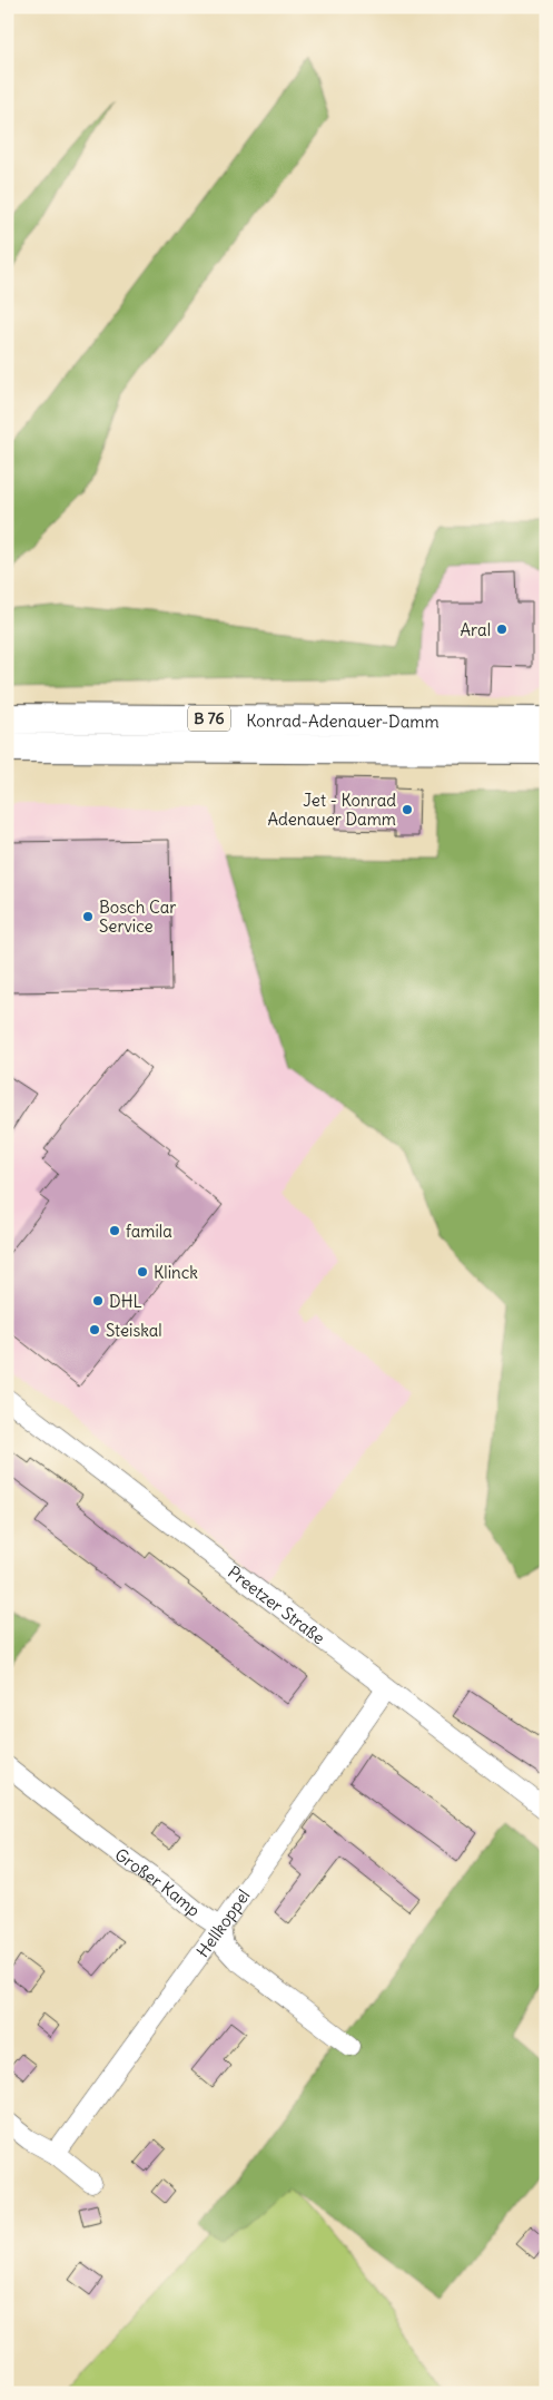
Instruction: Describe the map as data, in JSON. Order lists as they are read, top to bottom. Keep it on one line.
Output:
{"streets":{"highway":["B 76","Konrad-Adenauer-Damm"],"street":["Preetzer Straße","Großer Kamp","Hellkoppel"]},"crossings":[["Preetzer Straße","Hellkoppel"],["Großer Kamp","Hellkoppel"]],"places":["Aral","Jet - Konrad Adenauer Damm","Bosch Car Service","famila","Klinck","DHL","Steiskal"]}
